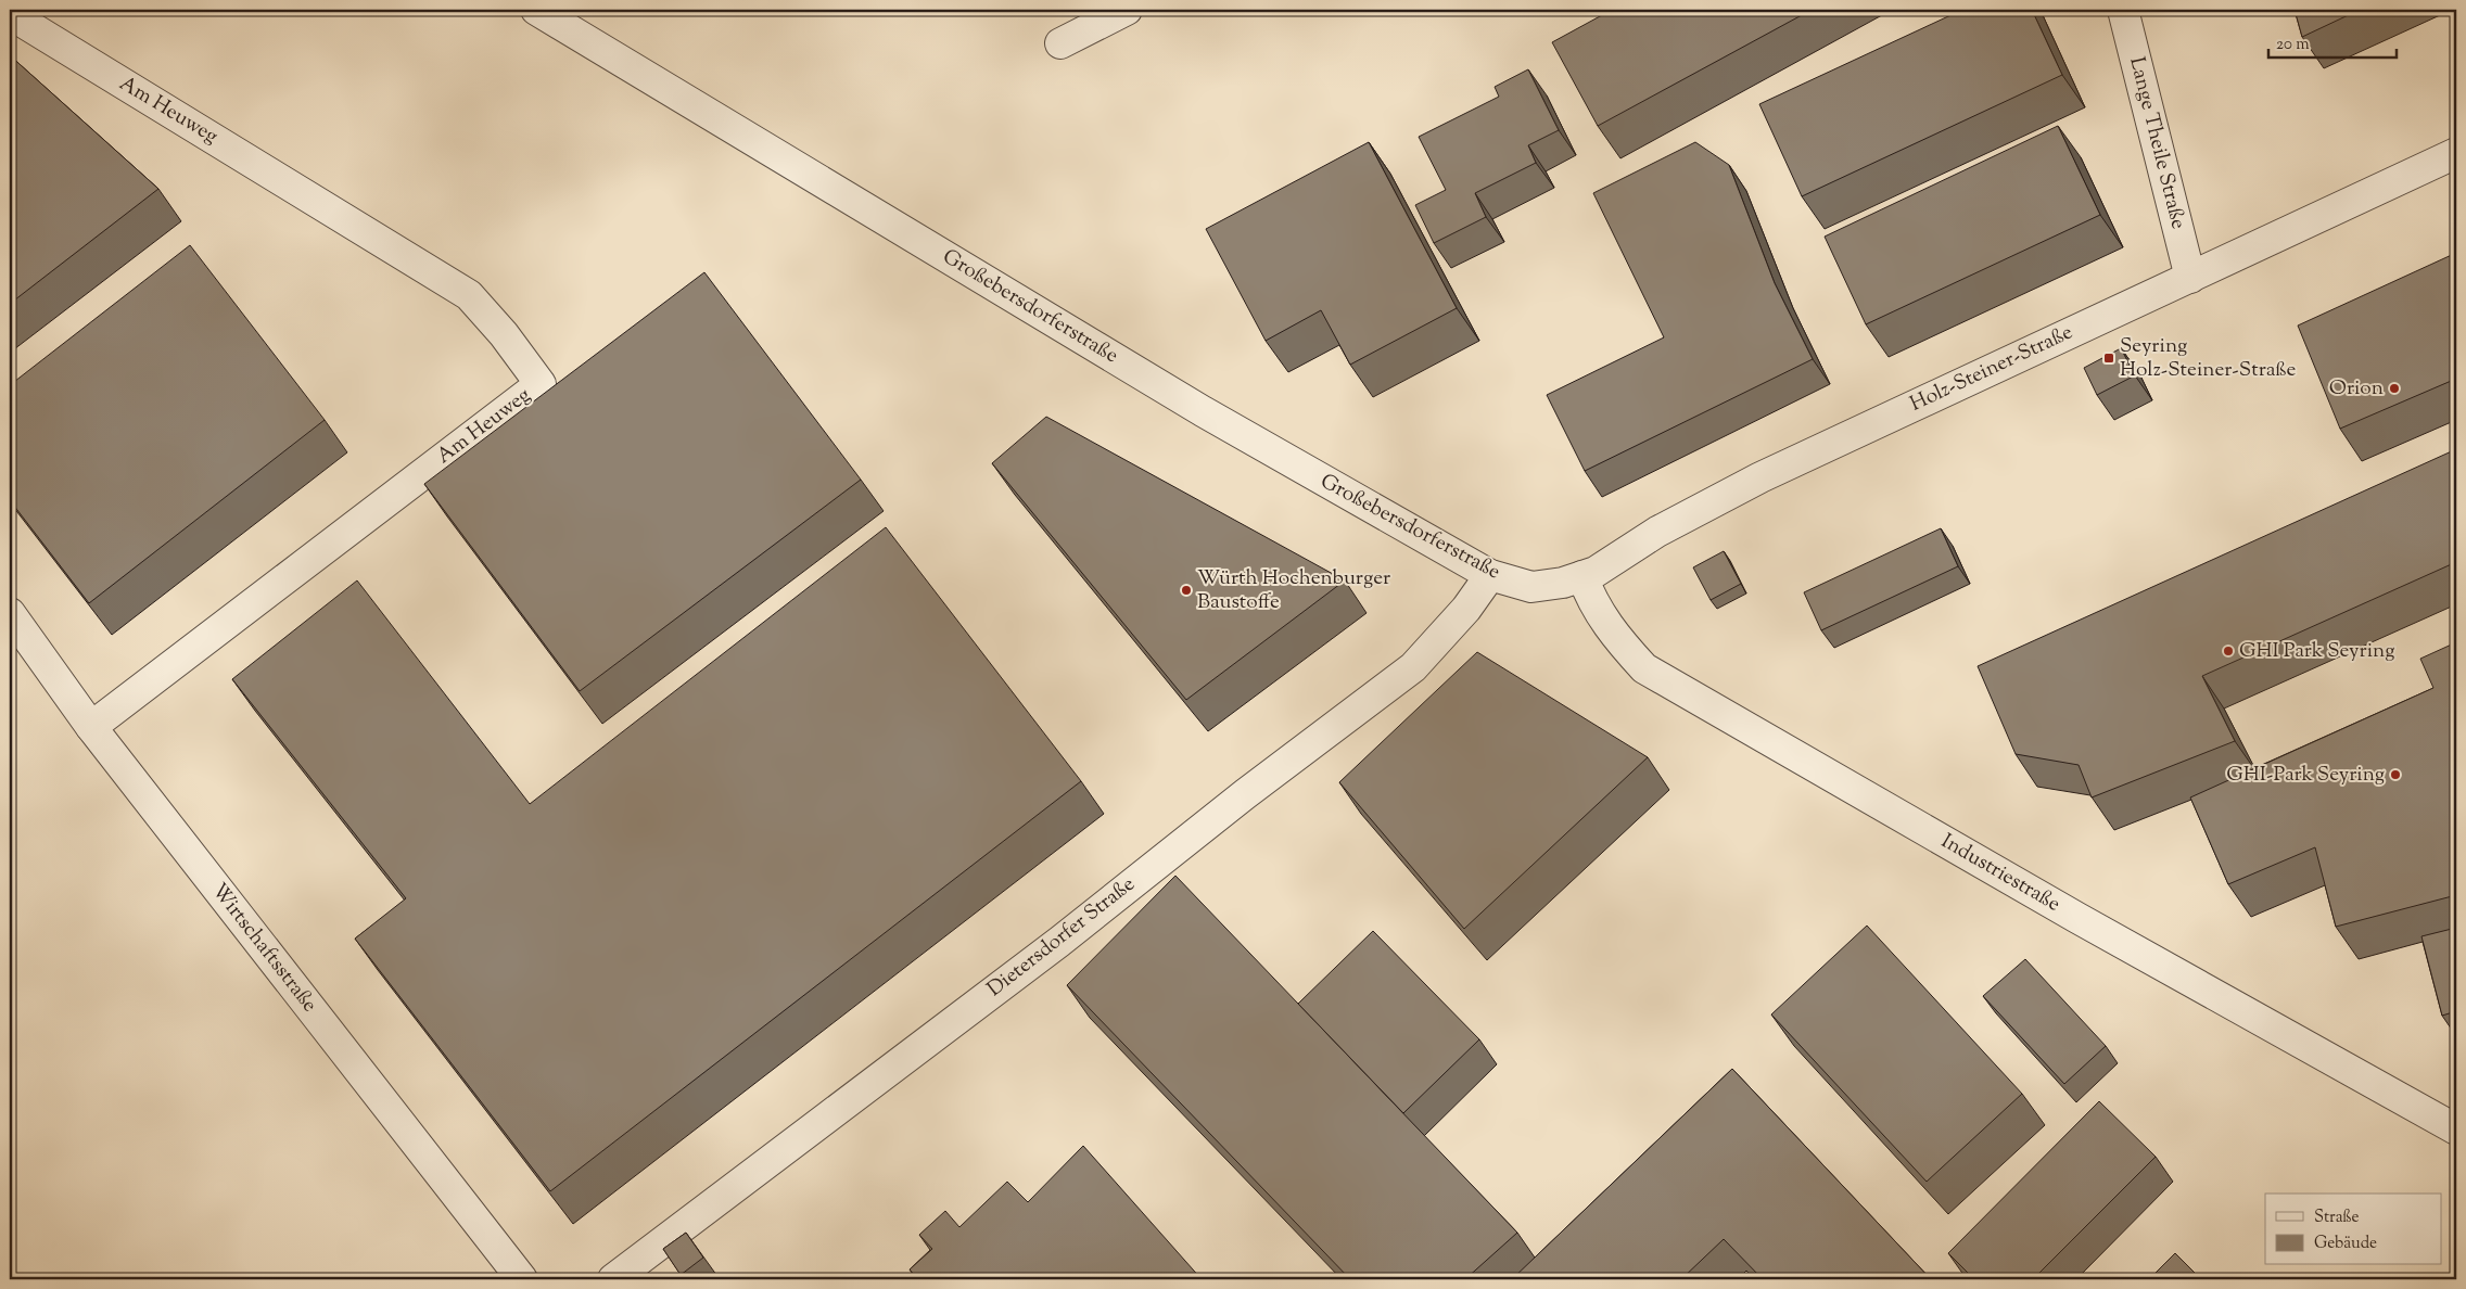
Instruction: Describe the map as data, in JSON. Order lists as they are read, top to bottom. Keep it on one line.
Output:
{"streets":{"street":["Am Heuweg","Lange Theile Straße","Großebersdorferstraße","Holz-Steiner-Straße","Industriestraße","Dietersdorfer Straße","Wirtschaftsstraße"]},"crossings":[["Am Heuweg","Wirtschaftsstraße"],["Lange Theile Straße","Holz-Steiner-Straße"],["Großebersdorferstraße","Holz-Steiner-Straße"],["Großebersdorferstraße","Dietersdorfer Straße"],["Holz-Steiner-Straße","Industriestraße"]],"places":{"transit":["Seyring Holz-Steiner-Straße"],"other":["Orion","Würth Hochenburger Baustoffe","GHI Park Seyring","GHI-Park Seyring"]},"legend":["Straße","Gebäude"],"scale_bar":"20 m"}
